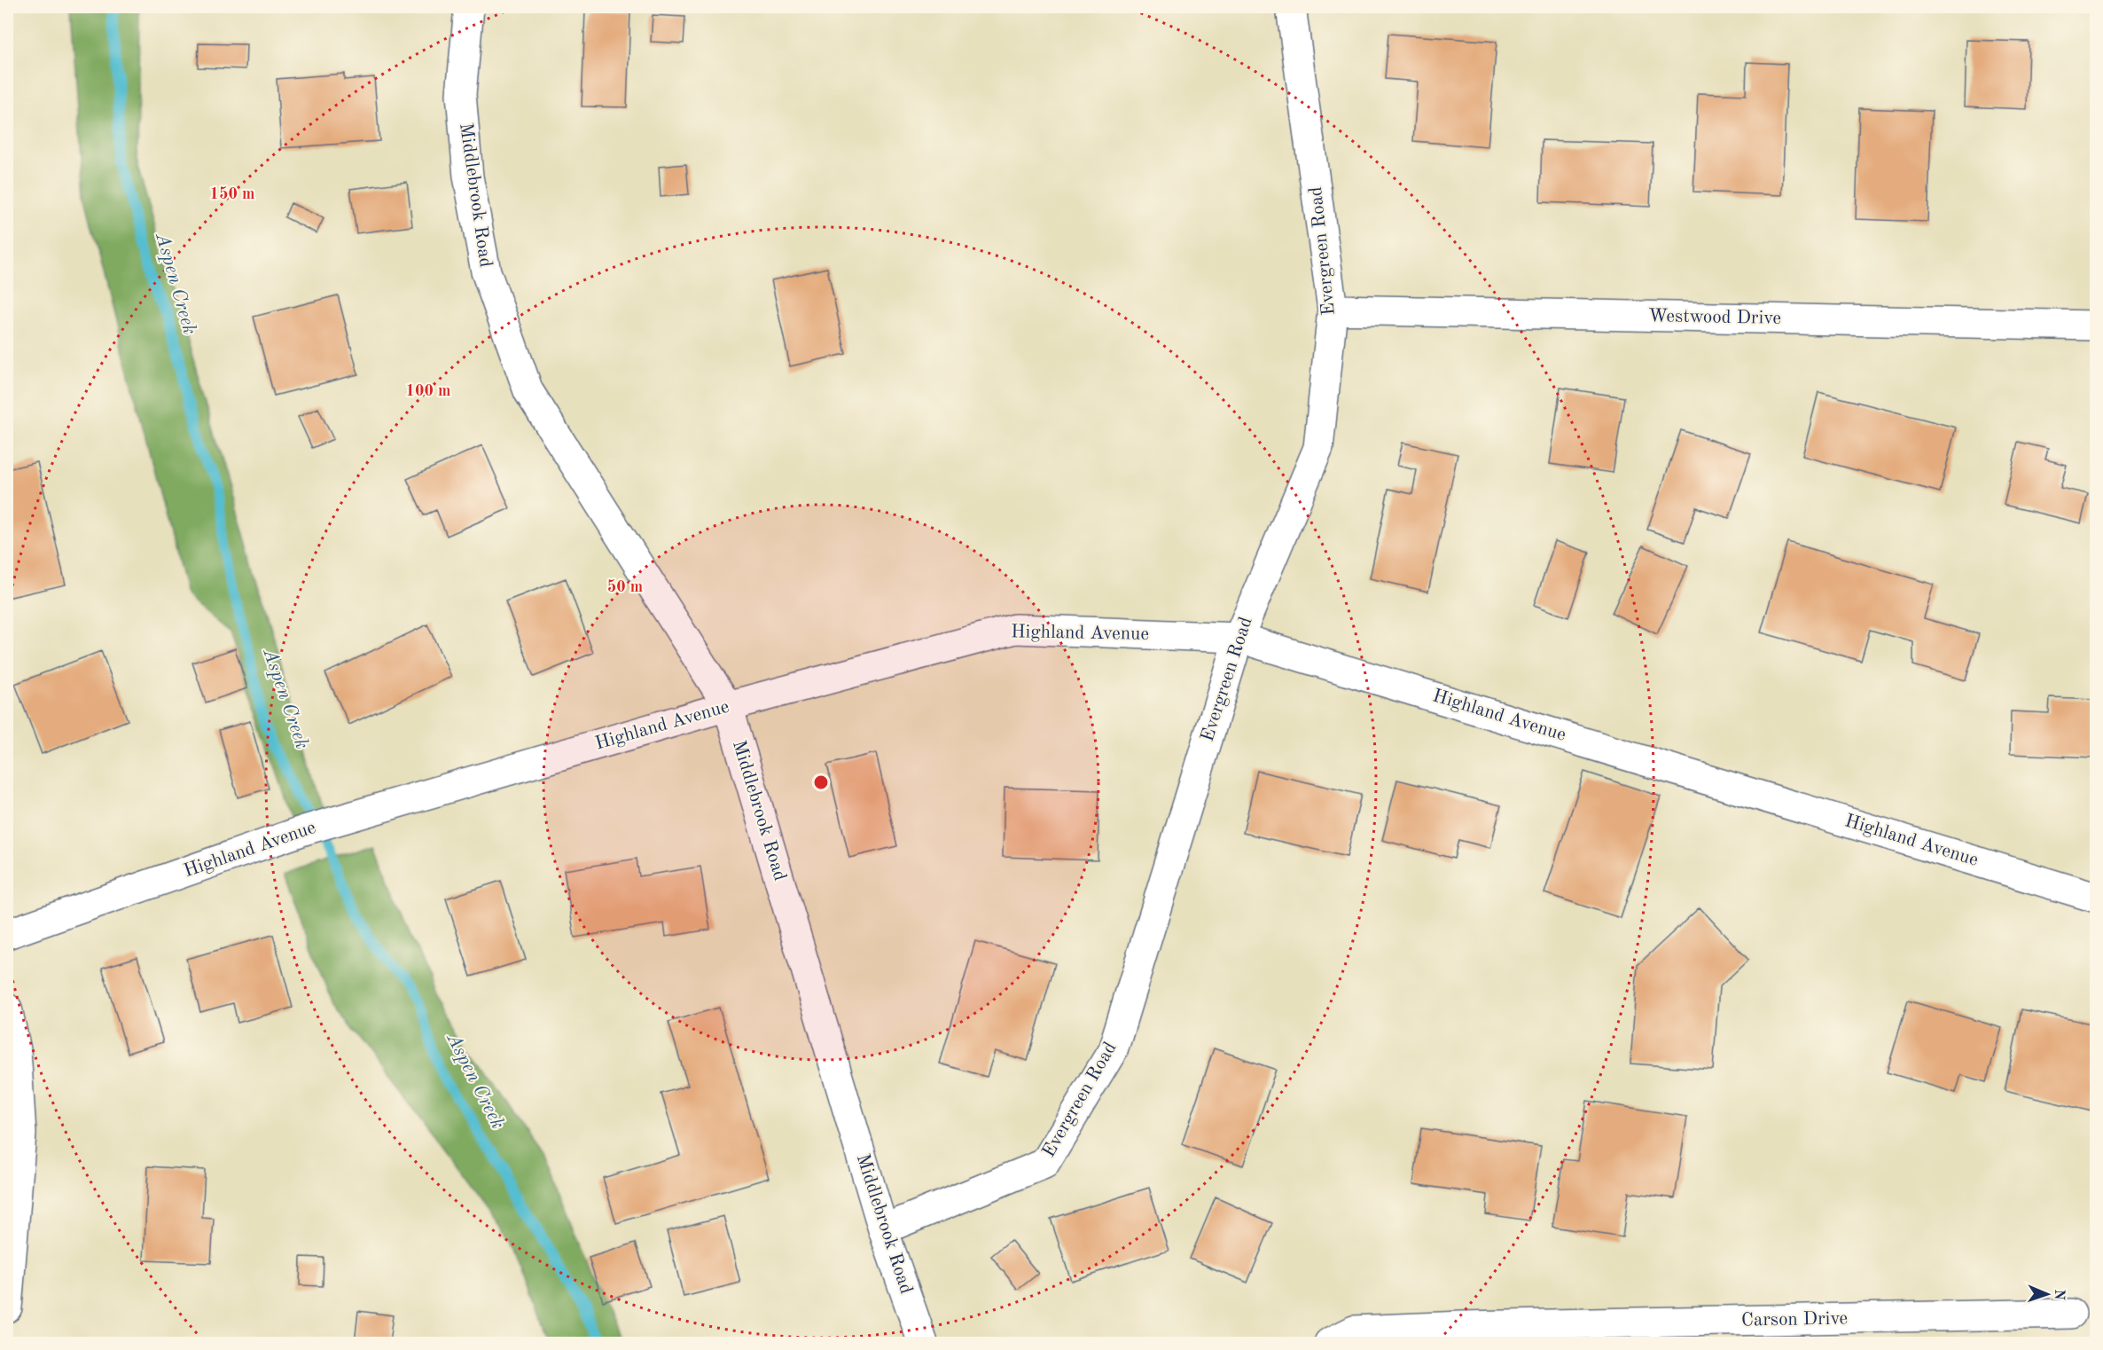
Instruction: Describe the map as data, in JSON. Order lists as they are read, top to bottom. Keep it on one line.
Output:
{"streets":{"street":["Middlebrook Road","Evergreen Road","Westwood Drive","Highland Avenue","Carson Drive"]},"crossings":[["Middlebrook Road","Evergreen Road"],["Middlebrook Road","Highland Avenue"],["Evergreen Road","Westwood Drive"],["Evergreen Road","Highland Avenue"]],"water":["Aspen Creek"],"north":"right","rings":["150 m","100 m","50 m"]}
